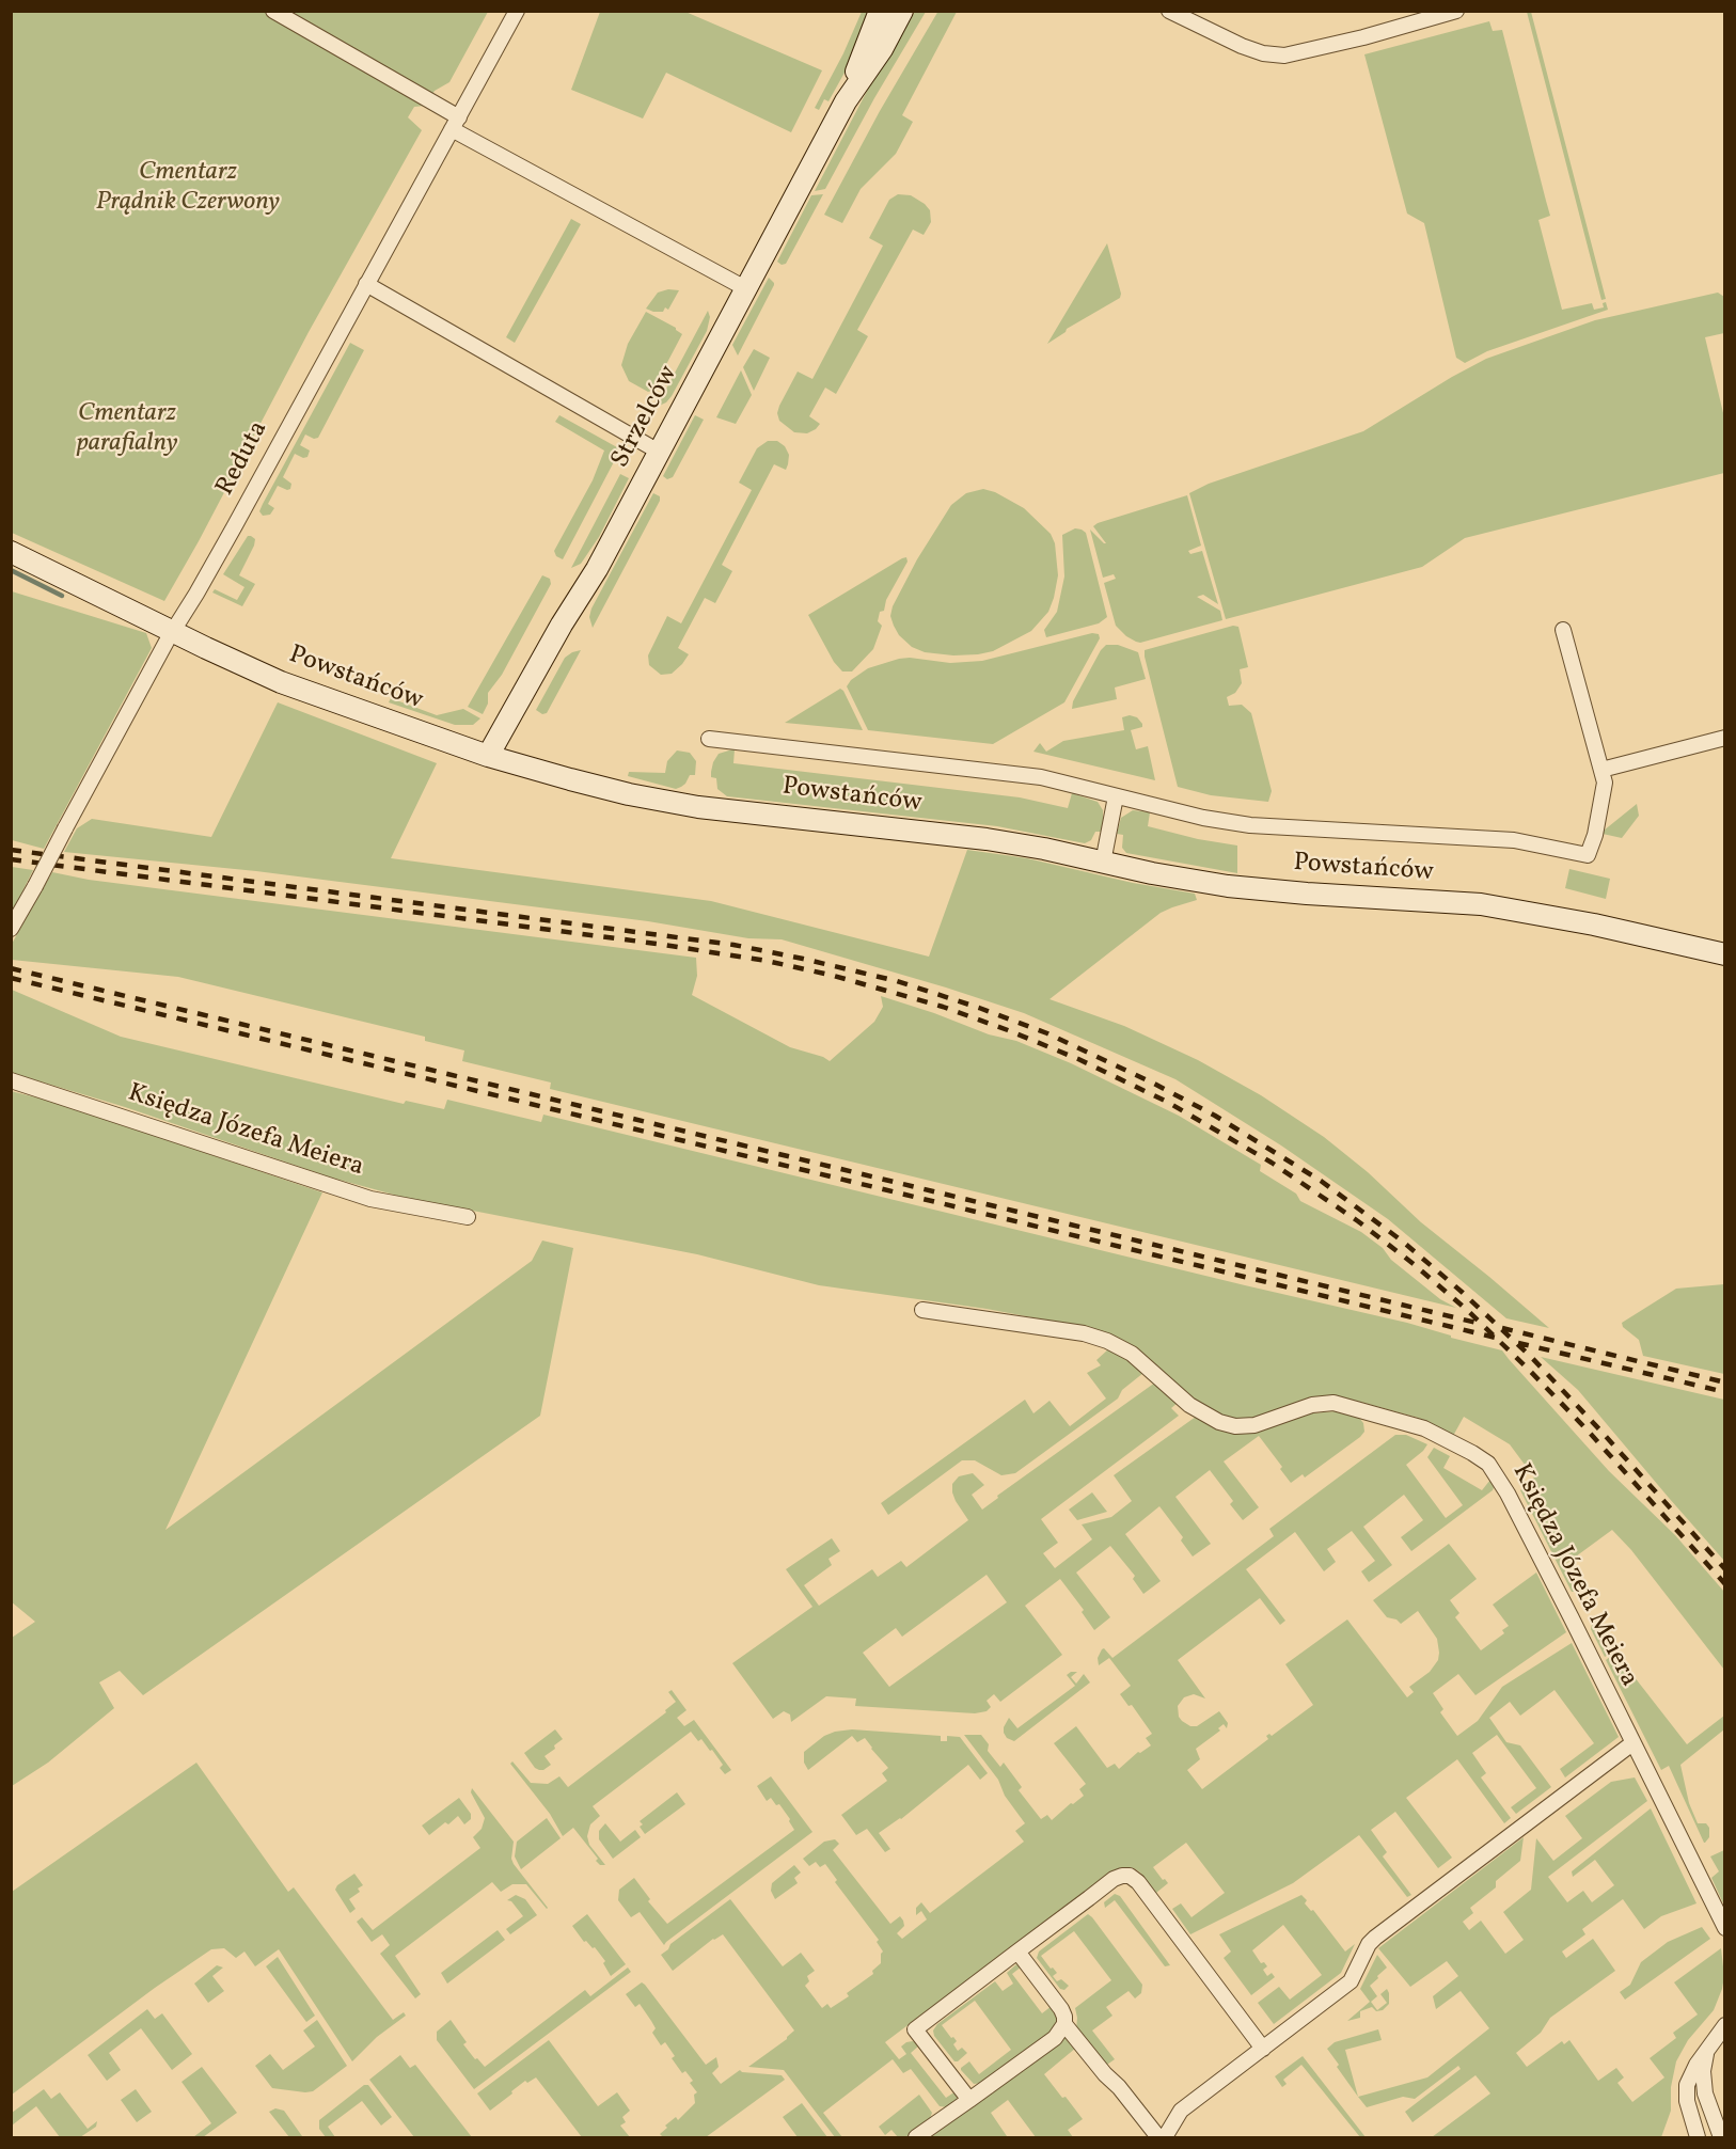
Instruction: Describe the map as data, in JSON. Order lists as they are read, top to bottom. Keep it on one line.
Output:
{"streets":{"street":["Strzelców","Reduta","Powstańców","Księdza Józefa Meiera"]},"crossings":[["Strzelców","Powstańców"],["Reduta","Powstańców"]],"parks":["Cmentarz Prądnik Czerwony","Cmentarz parafialny"]}
